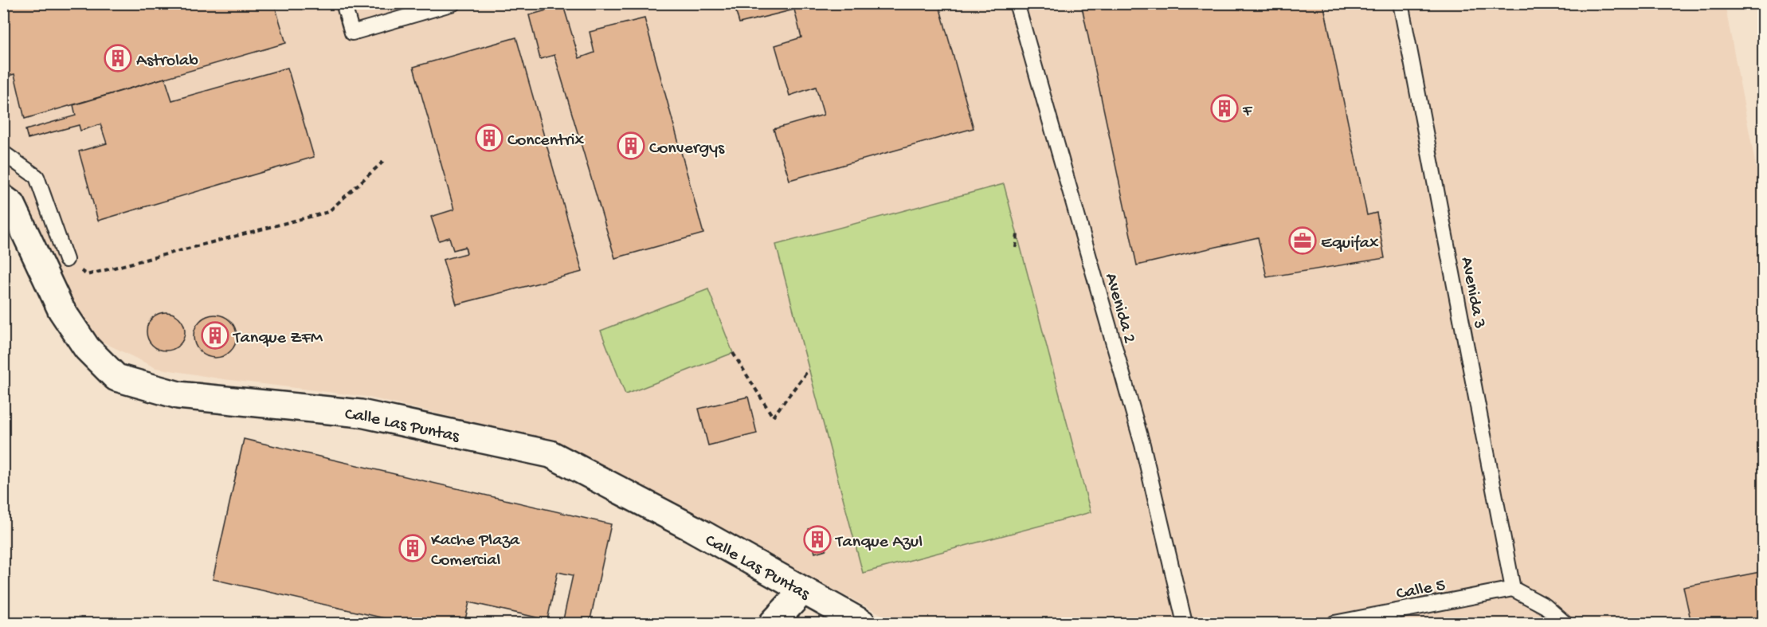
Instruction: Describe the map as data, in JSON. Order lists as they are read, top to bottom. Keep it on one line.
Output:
{"streets":{"street":["Calle Las Puntas"],"lane":["Avenida 3","Avenida 2","Calle 5"]},"crossings":[["Avenida 3","Calle 5"]],"places":{"building":["Astrolab","F","Concentrix","Convergys","Tanque ZFM","Tanque Azul","Kache Plaza Comercial"],"office":["Equifax"]}}
